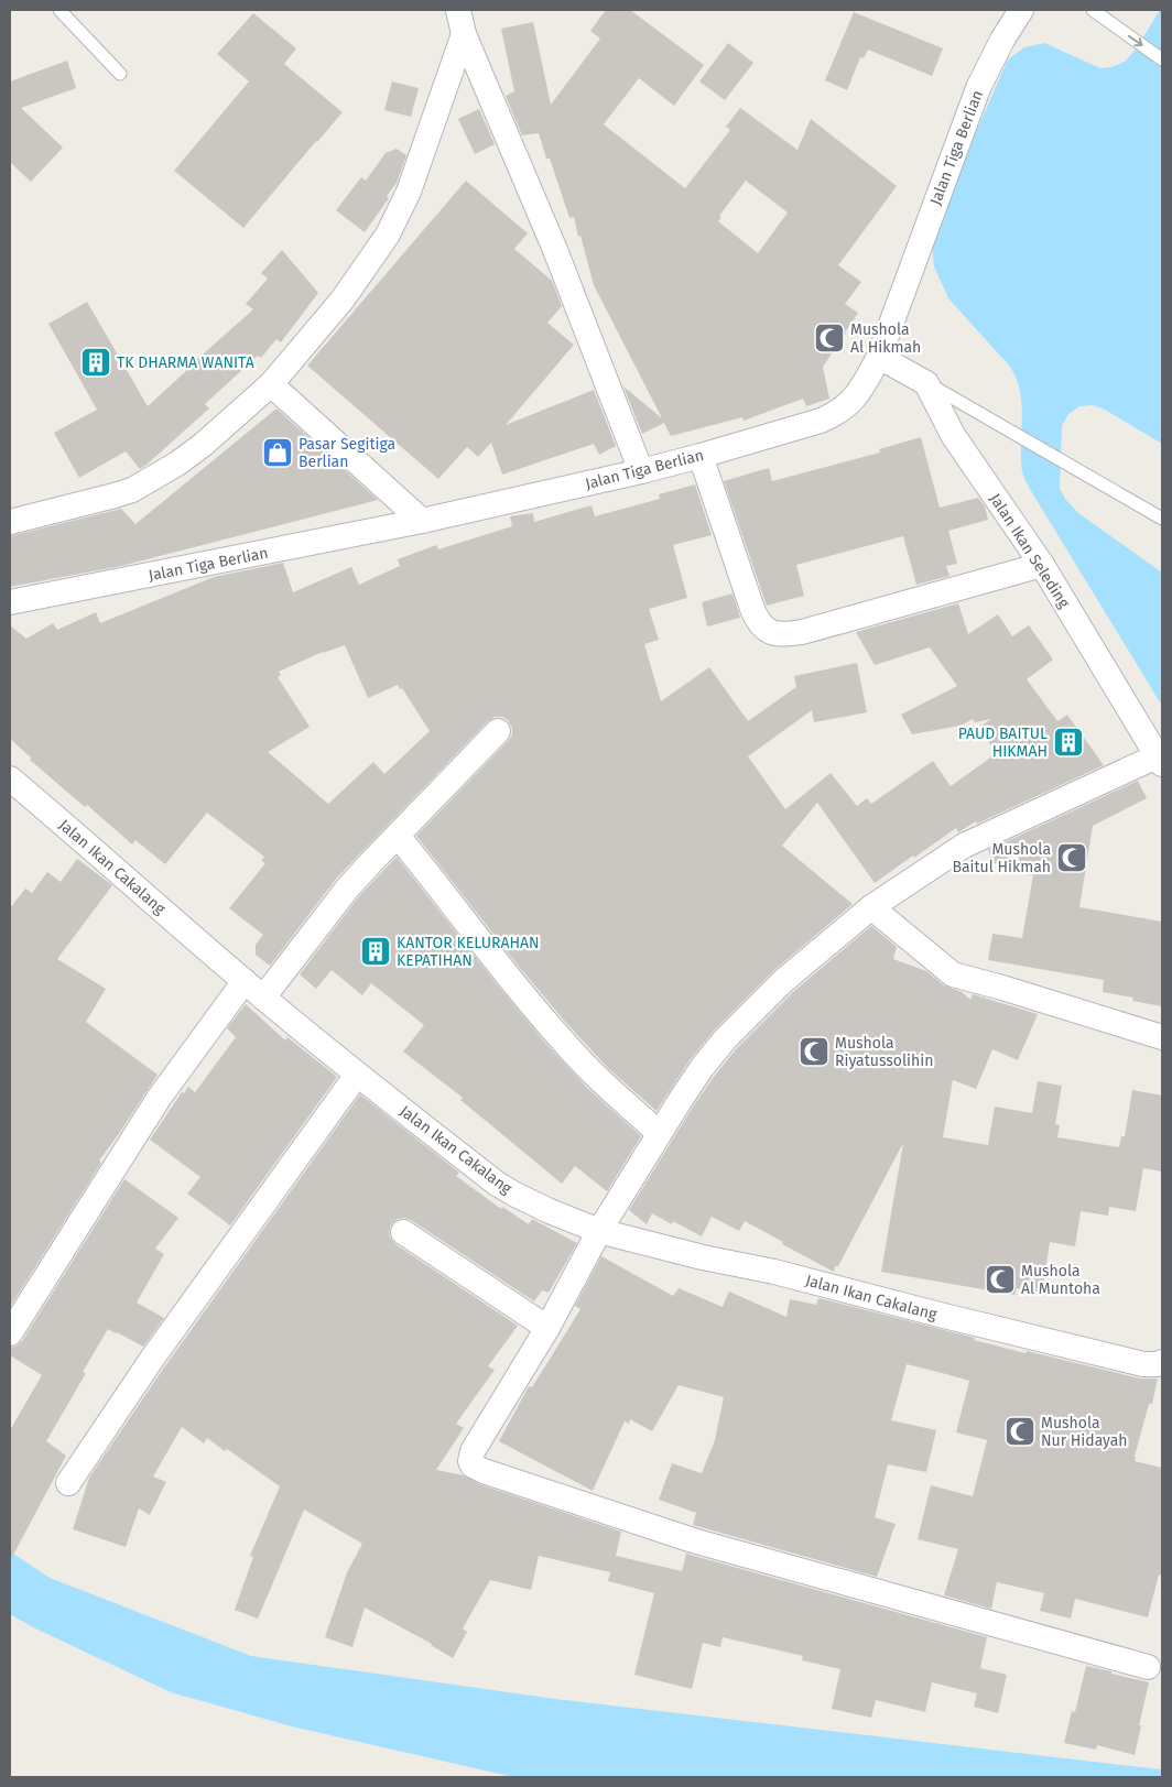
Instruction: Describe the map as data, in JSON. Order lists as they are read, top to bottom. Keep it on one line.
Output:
{"streets":{"street":["Jalan Tiga Berlian","Jalan Ikan Seleding","Jalan Ikan Cakalang"]},"places":{"mosque":["Mushola Al Hikmah","Mushola Baitul Hikmah","Mushola Riyatussolihin","Mushola Al Muntoha","Mushola Nur Hidayah"],"building":["TK DHARMA WANITA","PAUD BAITUL HIKMAH","KANTOR KELURAHAN KEPATIHAN"],"shop":["Pasar Segitiga Berlian"]}}
